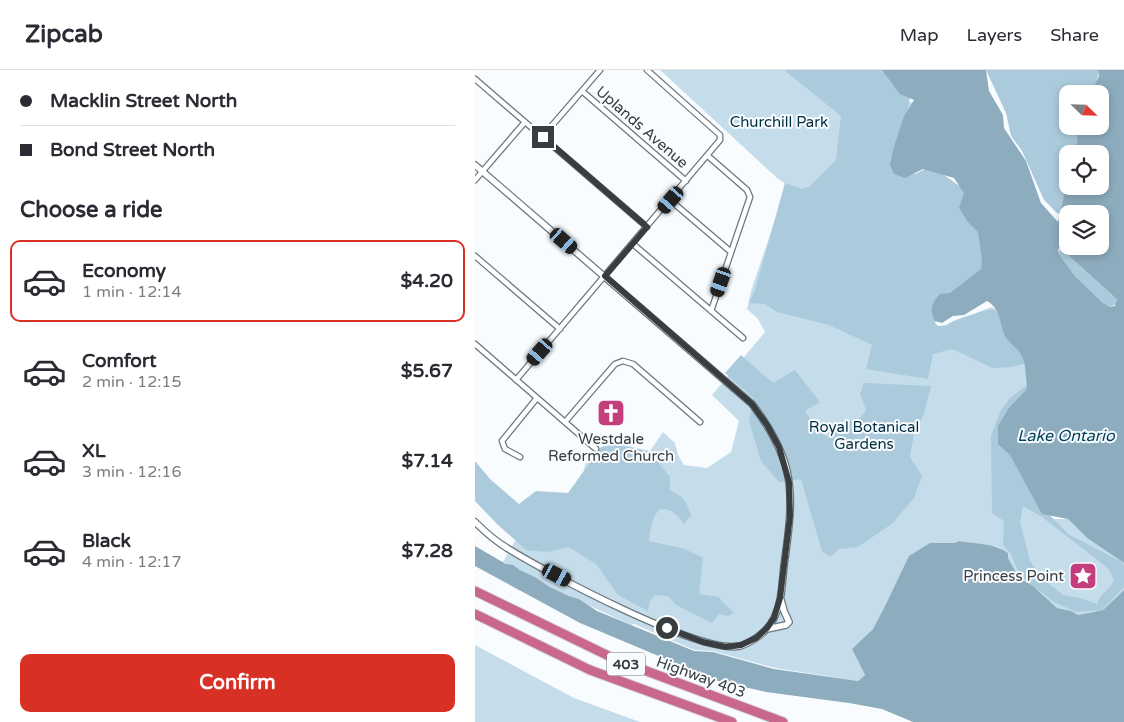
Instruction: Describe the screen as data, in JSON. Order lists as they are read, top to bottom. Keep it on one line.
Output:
{"streets":{"highway":["403","Highway 403"],"street":["Uplands Avenue"]},"water":["Lake Ontario"],"parks":["Churchill Park","Royal Botanical Gardens"],"places":{"church":["Westdale Reformed Church"],"place":["Princess Point"]},"north":"bottom right","page":{"header":"Zipcab","nav":["Map","Layers","Share"],"banner":["Macklin Street North","Bond Street North"],"heading":"Choose a ride","list":[{"name":"Economy","note":"1 min · 12:14","value":"$4.20"},{"name":"Comfort","note":"2 min · 12:15","value":"$5.67"},{"name":"XL","note":"3 min · 12:16","value":"$7.14"},{"name":"Black","note":"4 min · 12:17","value":"$7.28"}],"buttons":"Confirm"}}
